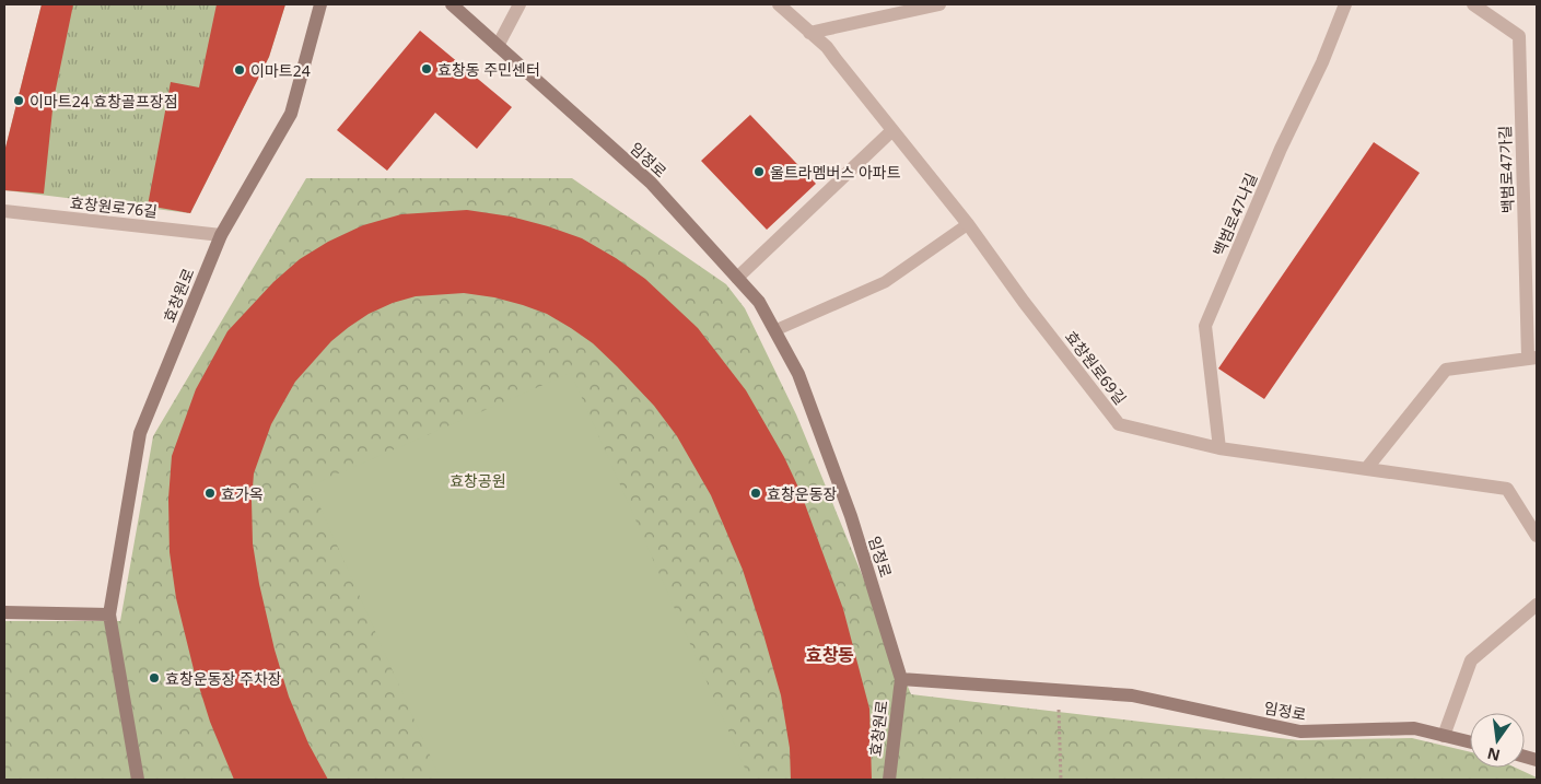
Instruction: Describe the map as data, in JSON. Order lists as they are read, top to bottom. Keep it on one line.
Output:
{"streets":{"street":["임정로","백범로47가길","효창원로76길","백범로47나길","효창원로","효창원로69길"]},"crossings":[["임정로","효창원로"],["백범로47가길","효창원로69길"],["효창원로76길","효창원로"],["백범로47나길","효창원로69길"]],"districts":["효창동"],"parks":["효창공원"],"places":["효창동 주민센터","이마트24","이마트24 효창골프장점","울트라멤버스 아파트","효가옥","효창운동장","효창운동장 주차장"],"north":"bottom"}
